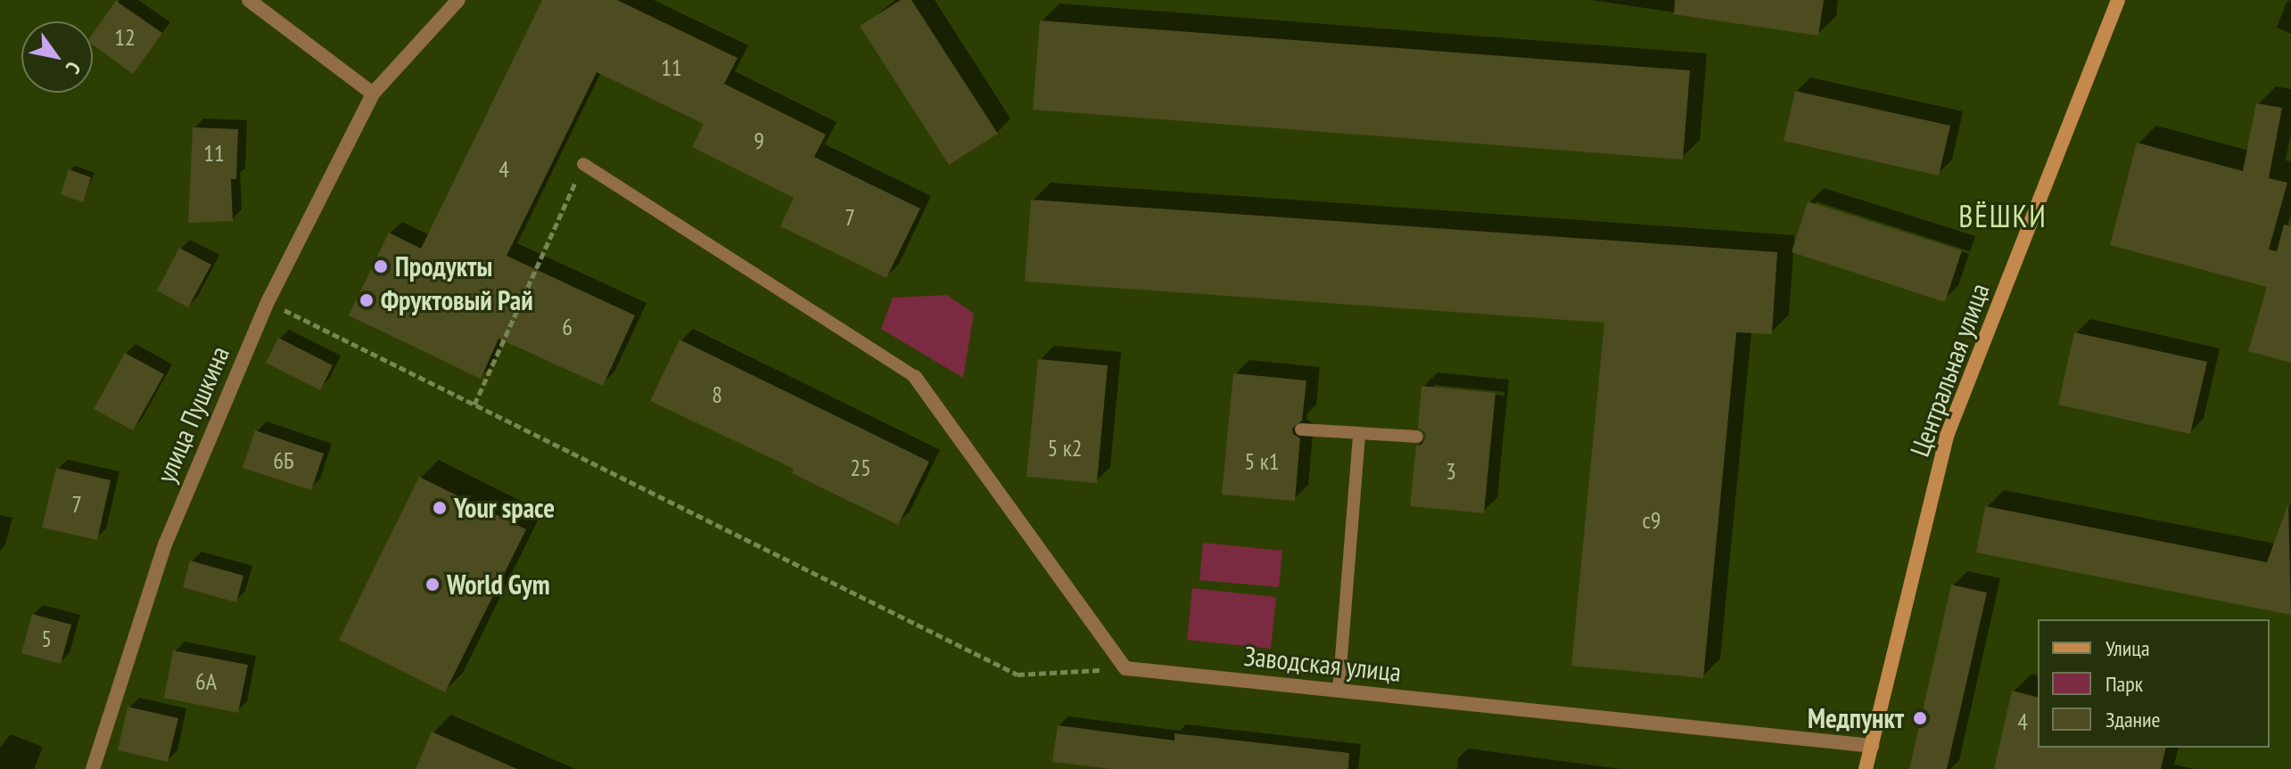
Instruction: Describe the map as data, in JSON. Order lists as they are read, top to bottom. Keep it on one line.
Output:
{"streets":{"street":["Центральная улица","улица Пушкина","Заводская улица"]},"crossings":[["Центральная улица","Заводская улица"]],"districts":["ВЁШКИ"],"places":["Продукты","Фруктовый Рай","Your space","World Gym","Медпункт"],"house_numbers":["12","11","9","11","4","7","6","8","5 к2","6Б","5 к1","25","3","7","с9","5","6А","4"],"legend":["Улица","Парк","Здание"],"north":"bottom right"}
